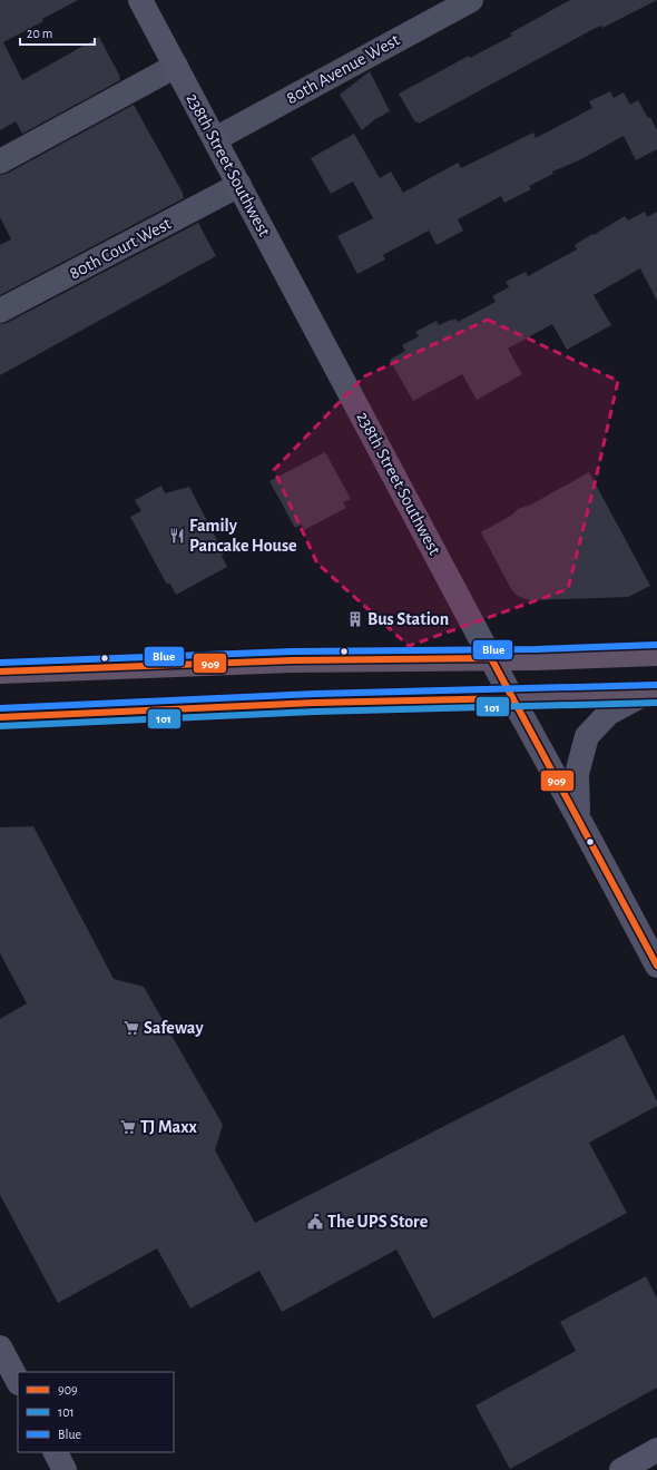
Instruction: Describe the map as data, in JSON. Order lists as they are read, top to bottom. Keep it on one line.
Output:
{"streets":{"street":["80th Avenue West","238th Street Southwest","80th Court West"]},"crossings":[["80th Avenue West","238th Street Southwest"],["238th Street Southwest","80th Court West"]],"places":{"restaurant":["Family Pancake House"],"building":["Bus Station"],"supermarket":["Safeway","TJ Maxx"],"public building":["The UPS Store"]},"lines":["transit line Blue","transit line 909","transit line 101"],"legend":["909","101","Blue"],"scale_bar":"20 m"}
